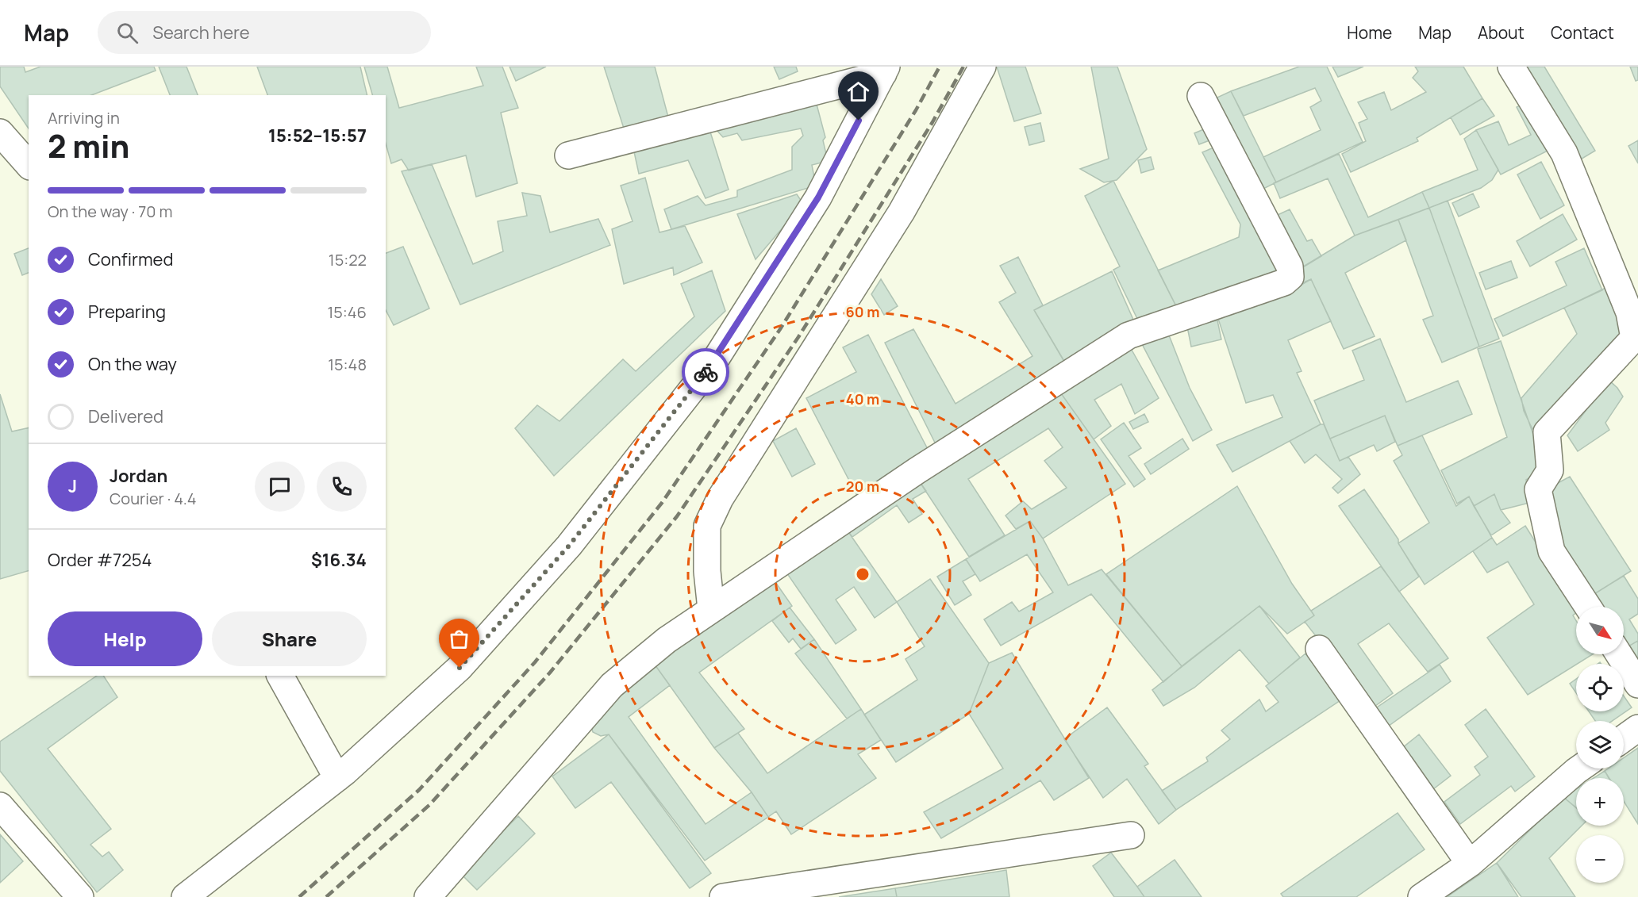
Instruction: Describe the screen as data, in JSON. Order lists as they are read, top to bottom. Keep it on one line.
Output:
{"north":"bottom right","page":{"header":"Map","search":"Search here","nav":["Home","Map","About","Contact"],"heading":["2 min","Arriving in","15:52–15:57"],"panel":["Jordan","Courier · 4.4","Order #7254","$16.34"],"bar":"On the way · 70 m","list":[["Confirmed","15:22"],["Preparing","15:46"],["On the way","15:48"],"Delivered"],"round":"J","buttons":["Help","Share"],"map_buttons":["+","−"]},"rings":["60 m","40 m","20 m"]}
